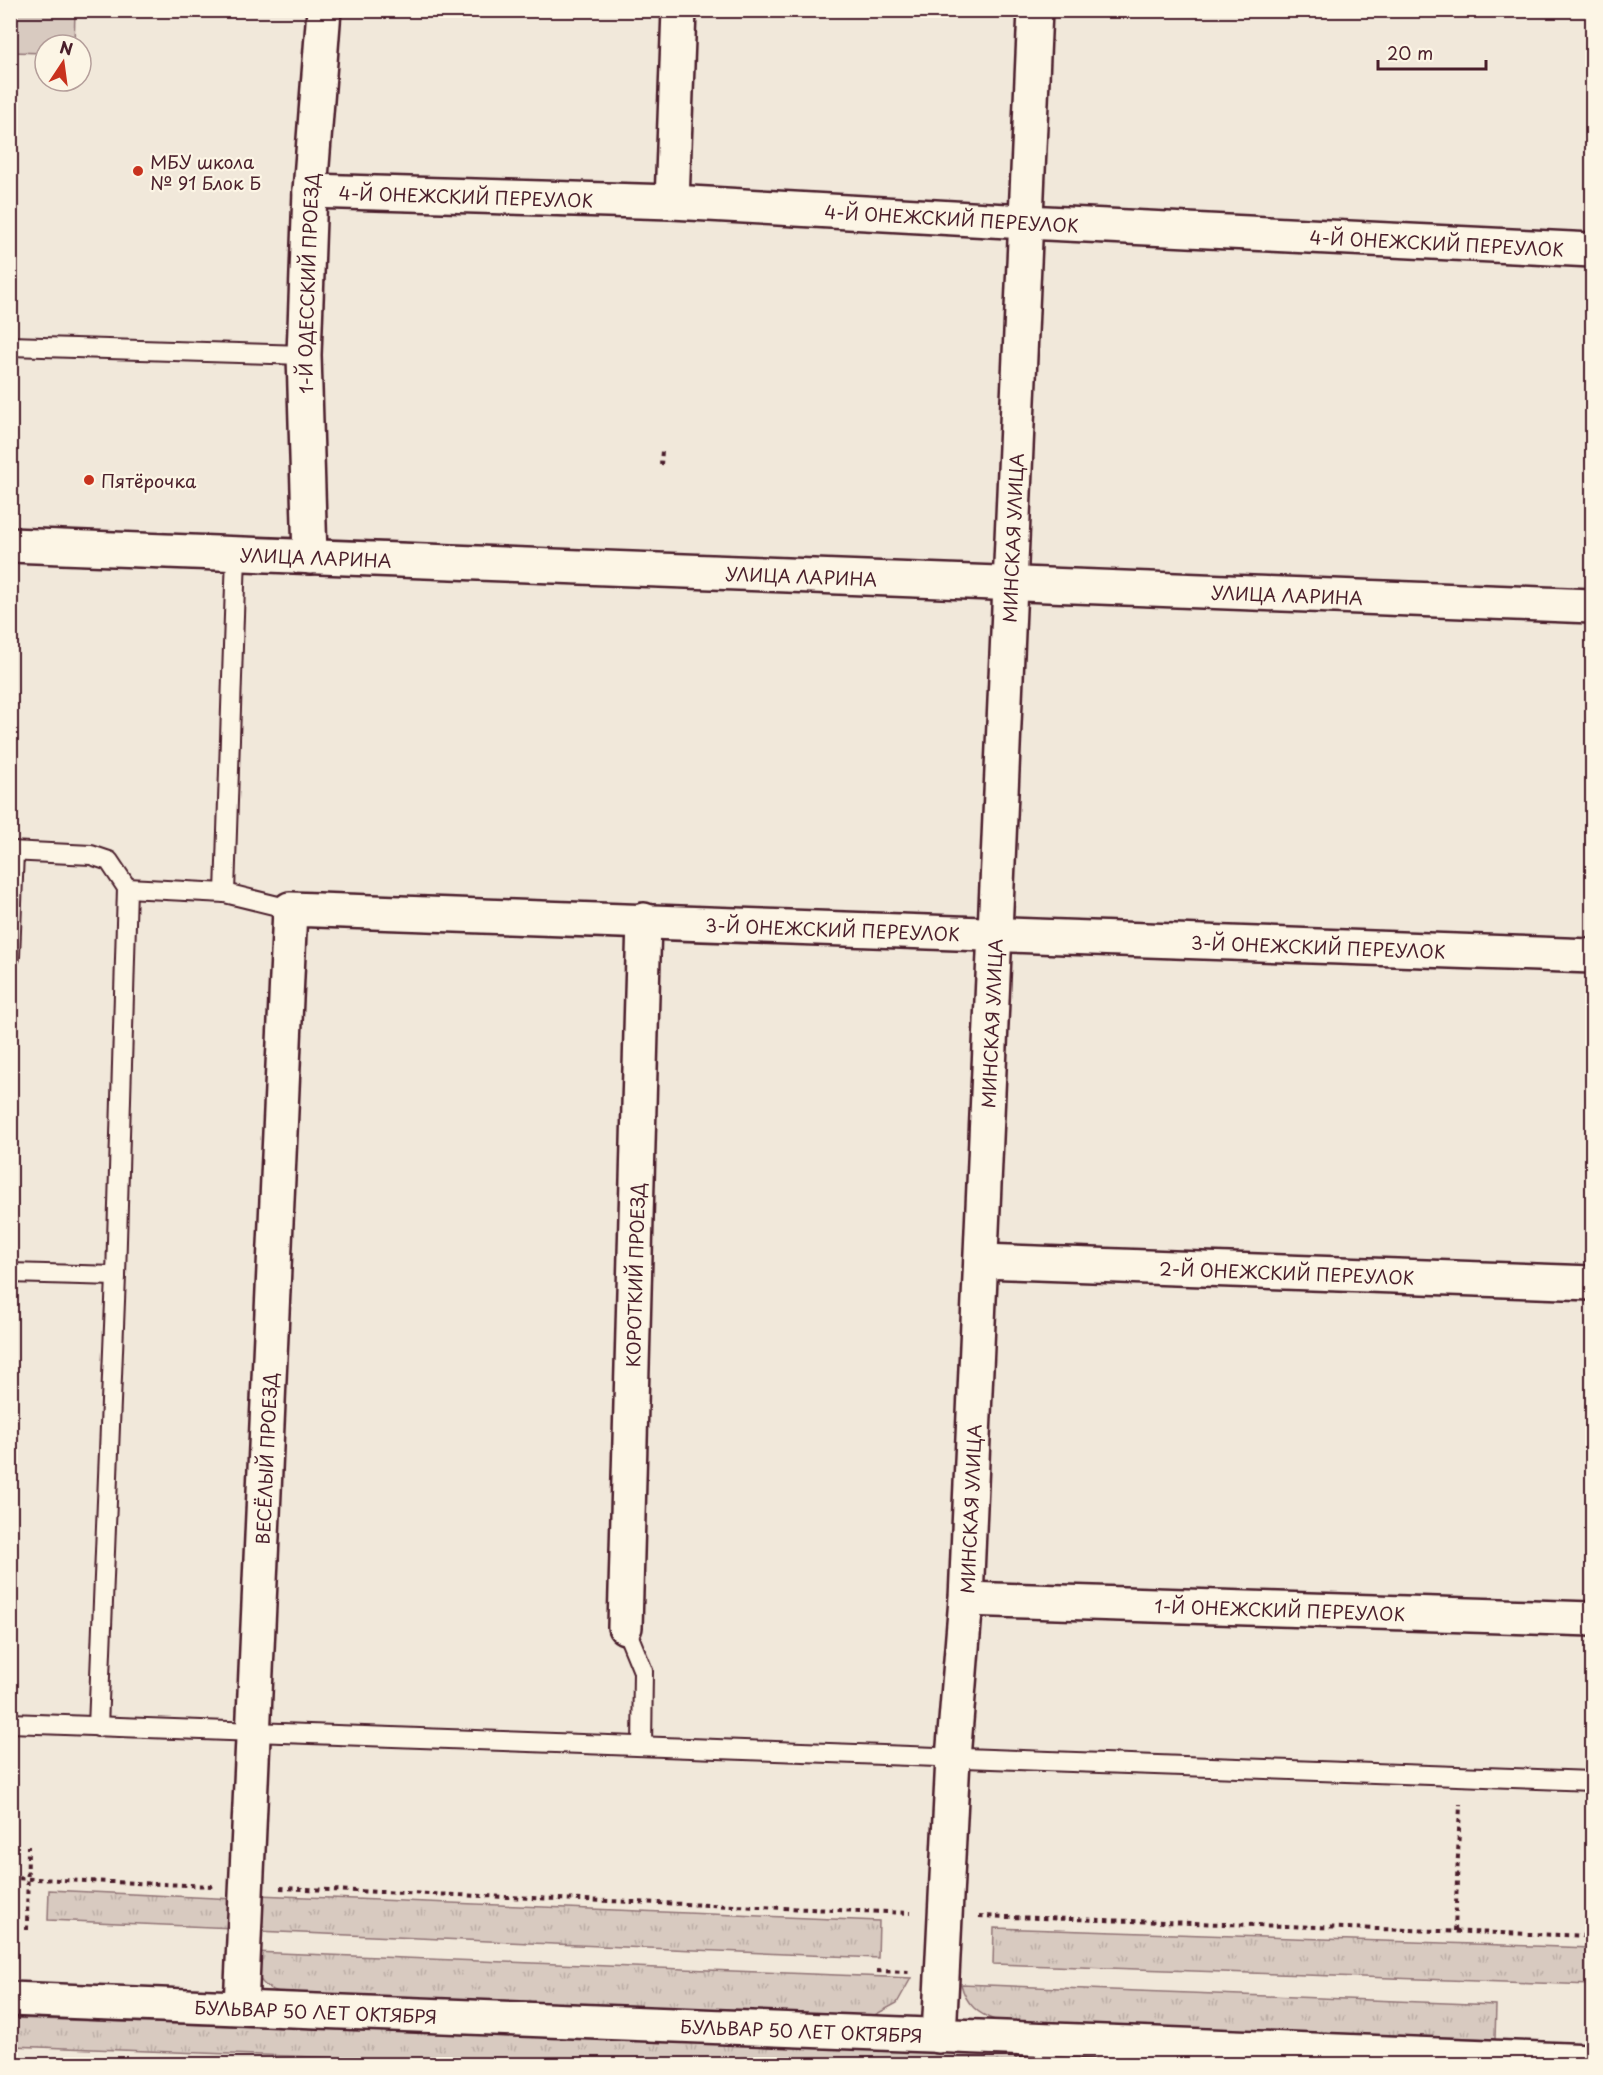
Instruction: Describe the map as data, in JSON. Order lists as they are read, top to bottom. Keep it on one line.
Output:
{"streets":{"street":["4-Й ОНЕЖСКИЙ ПЕРЕУЛОК","1-Й ОДЕССКИЙ ПРОЕЗД","МИНСКАЯ УЛИЦА","УЛИЦА ЛАРИНА","3-Й ОНЕЖСКИЙ ПЕРЕУЛОК","2-Й ОНЕЖСКИЙ ПЕРЕУЛОК","КОРОТКИЙ ПРОЕЗД","ВЕСЁЛЫЙ ПРОЕЗД","1-Й ОНЕЖСКИЙ ПЕРЕУЛОК","БУЛЬВАР 50 ЛЕТ ОКТЯБРЯ"]},"crossings":[["4-Й ОНЕЖСКИЙ ПЕРЕУЛОК","1-Й ОДЕССКИЙ ПРОЕЗД"],["4-Й ОНЕЖСКИЙ ПЕРЕУЛОК","МИНСКАЯ УЛИЦА"],["1-Й ОДЕССКИЙ ПРОЕЗД","УЛИЦА ЛАРИНА"],["МИНСКАЯ УЛИЦА","УЛИЦА ЛАРИНА"],["МИНСКАЯ УЛИЦА","3-Й ОНЕЖСКИЙ ПЕРЕУЛОК"],["МИНСКАЯ УЛИЦА","2-Й ОНЕЖСКИЙ ПЕРЕУЛОК"],["МИНСКАЯ УЛИЦА","1-Й ОНЕЖСКИЙ ПЕРЕУЛОК"],["МИНСКАЯ УЛИЦА","БУЛЬВАР 50 ЛЕТ ОКТЯБРЯ"],["3-Й ОНЕЖСКИЙ ПЕРЕУЛОК","КОРОТКИЙ ПРОЕЗД"],["3-Й ОНЕЖСКИЙ ПЕРЕУЛОК","ВЕСЁЛЫЙ ПРОЕЗД"],["ВЕСЁЛЫЙ ПРОЕЗД","БУЛЬВАР 50 ЛЕТ ОКТЯБРЯ"]],"places":["МБУ школа № 91 Блок Б","Пятёрочка"],"scale_bar":"20 m","north":"top"}
